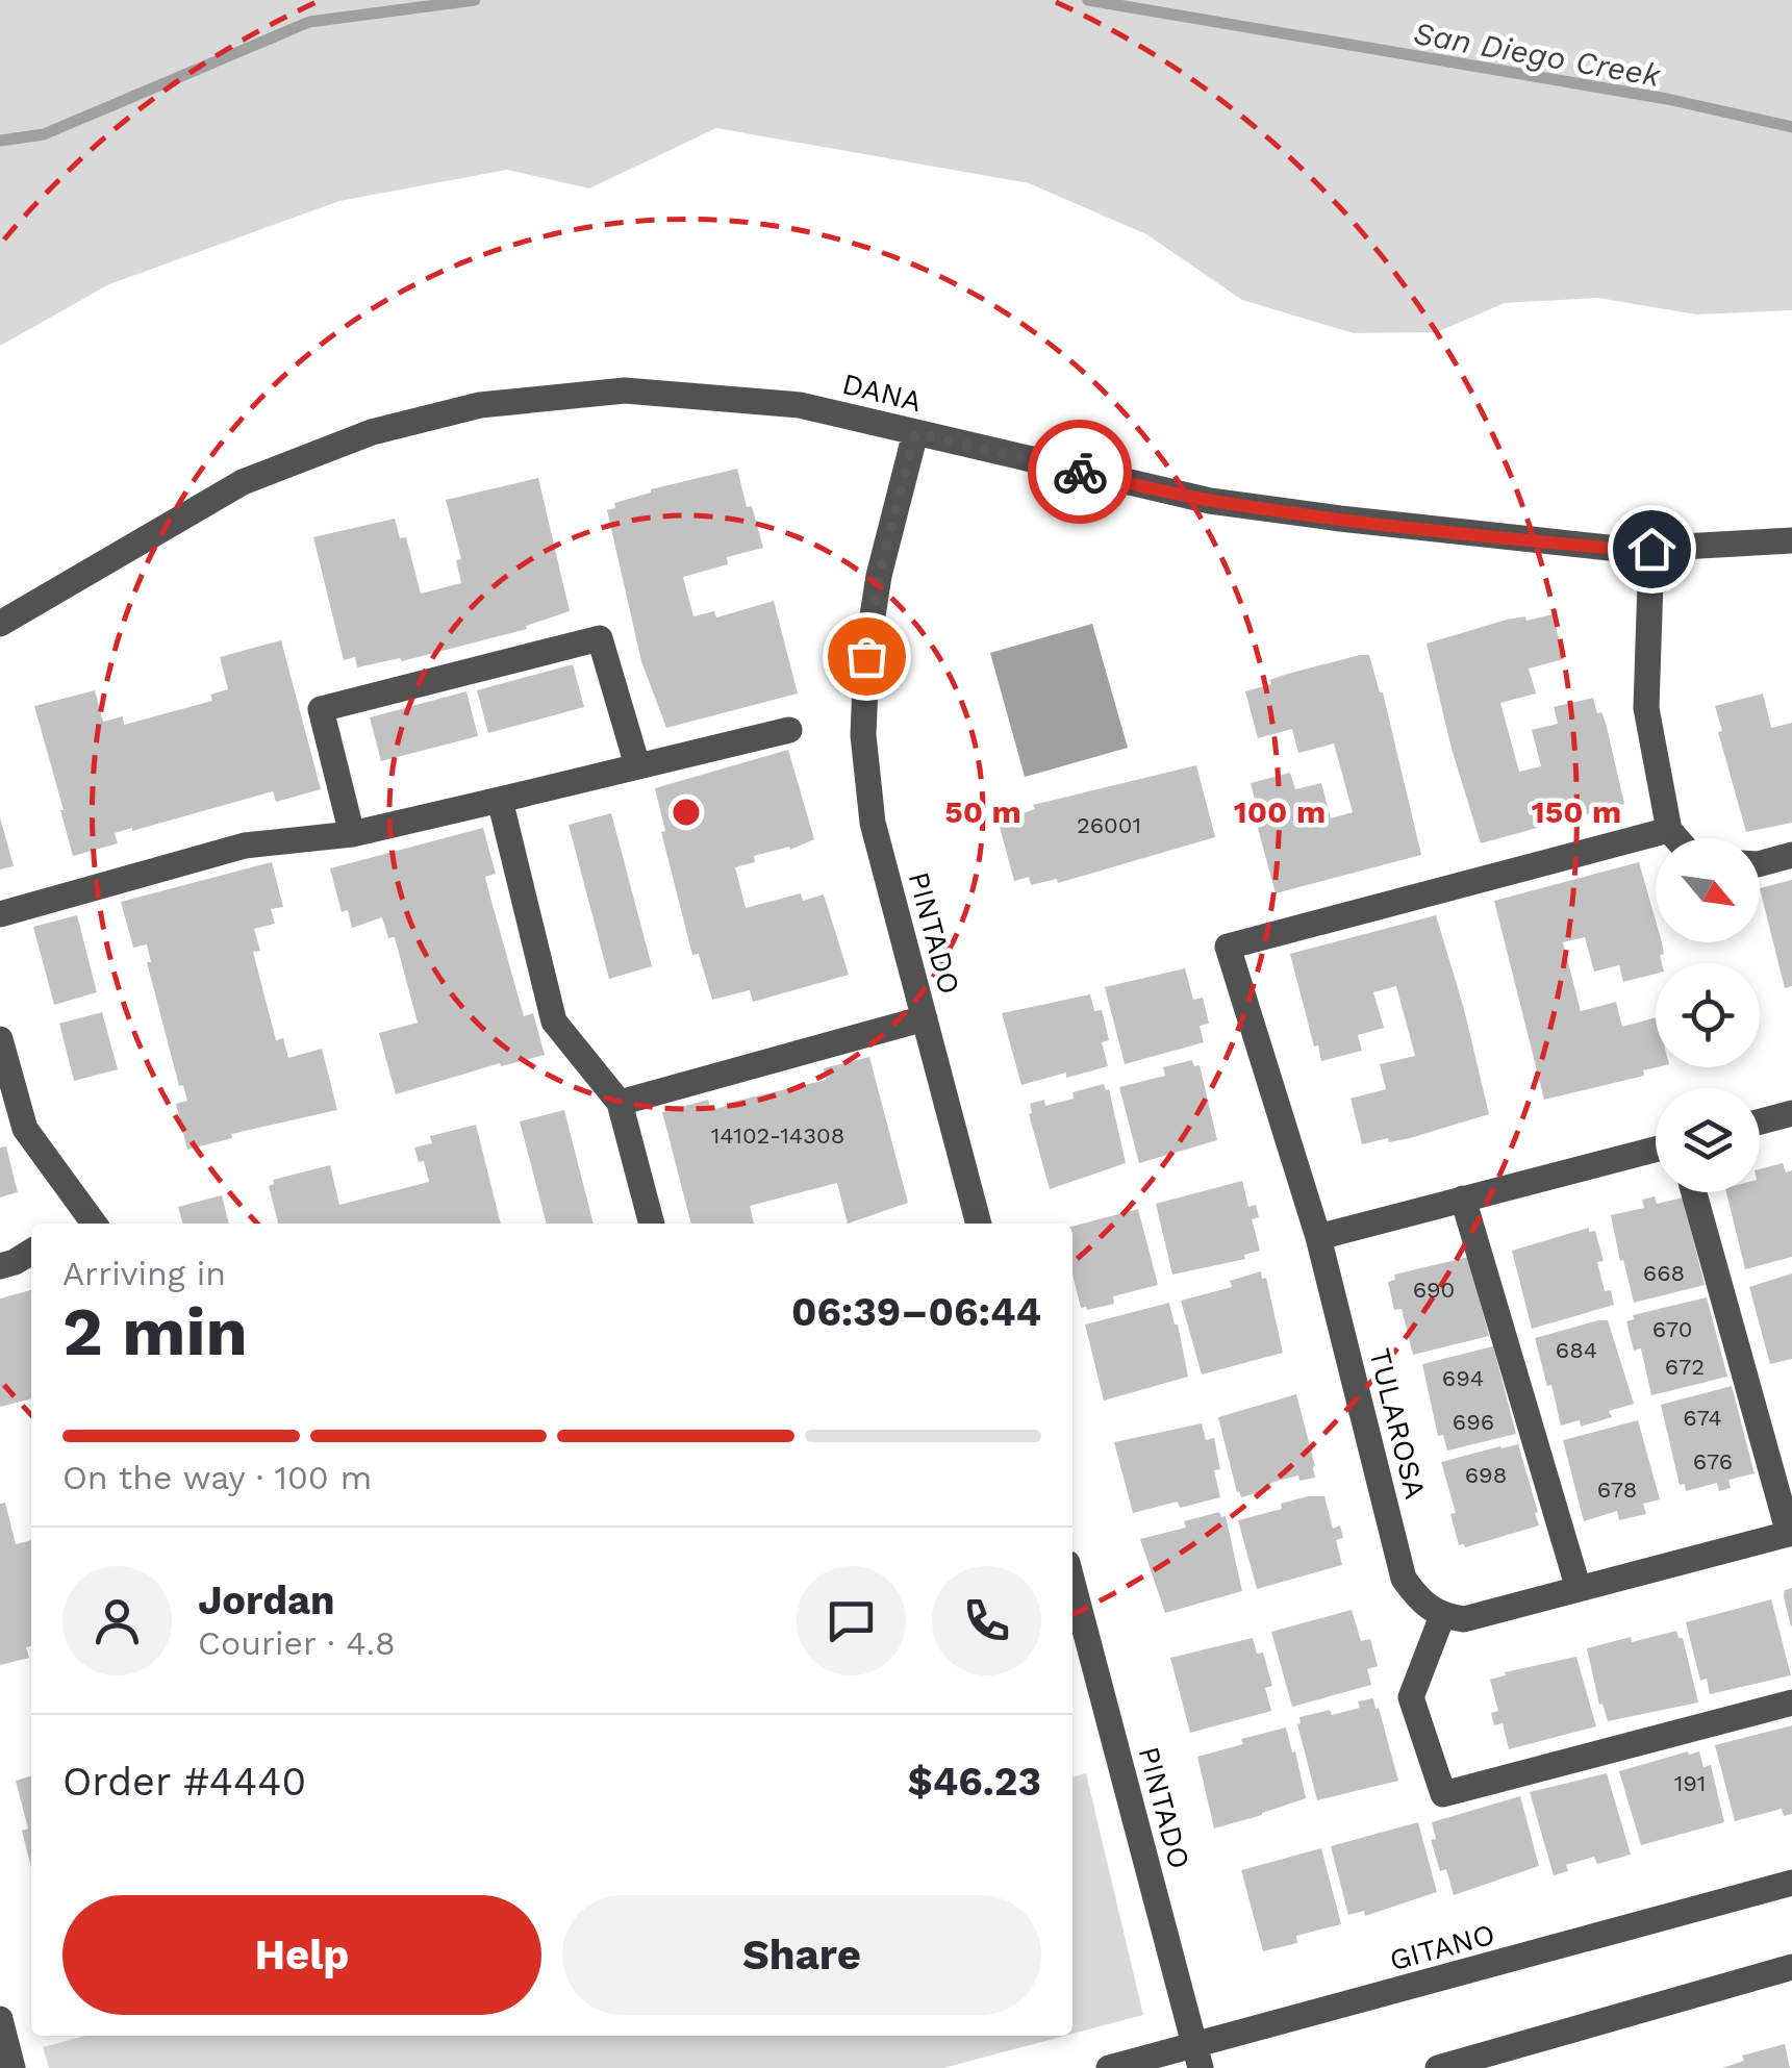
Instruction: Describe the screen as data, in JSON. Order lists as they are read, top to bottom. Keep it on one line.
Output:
{"streets":{"street":["DANA","PINTADO","TULAROSA","GITANO"]},"crossings":[["DANA","PINTADO"],["PINTADO","GITANO"]],"water":["San Diego Creek"],"house_numbers":["26001","14102-14308","668","690","670","684","672","694","674","696","676","698","678","191"],"north":"bottom right","page":{"heading":["2 min","Arriving in","06:39–06:44"],"panel":["Jordan","Courier · 4.8","Order #4440","$46.23"],"bar":"On the way · 100 m","buttons":["Help","Share"]},"rings":["50 m","100 m","150 m"]}
